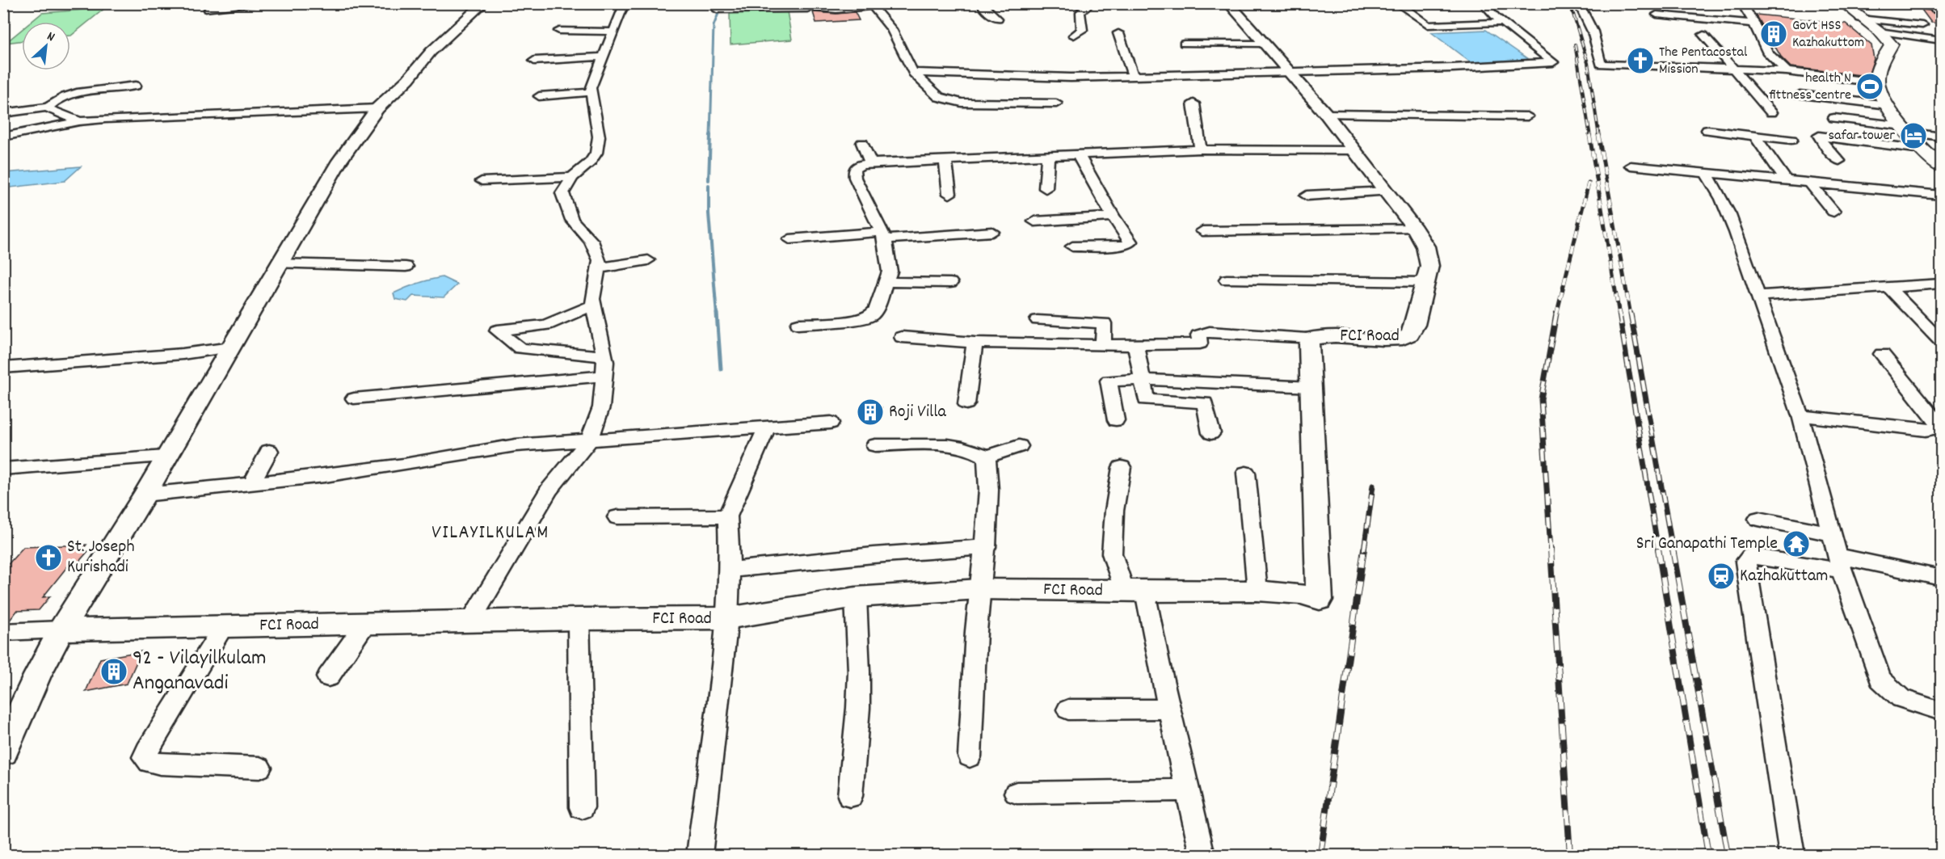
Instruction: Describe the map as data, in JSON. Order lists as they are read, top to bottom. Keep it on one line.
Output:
{"streets":{"street":["FCI Road"]},"districts":["VILAYILKULAM"],"places":{"building":["Govt HSS Kazhakuttom","Roji Villa","92 - Vilayilkulam Anganavadi"],"church":["The Pentacostal Mission","St. Joseph Kurishadi"],"sports":["health N fittness centre"],"hotel":["safar tower"],"temple":["Sri Ganapathi Temple"],"station":["Kazhakuttam"]},"north":"top right"}
